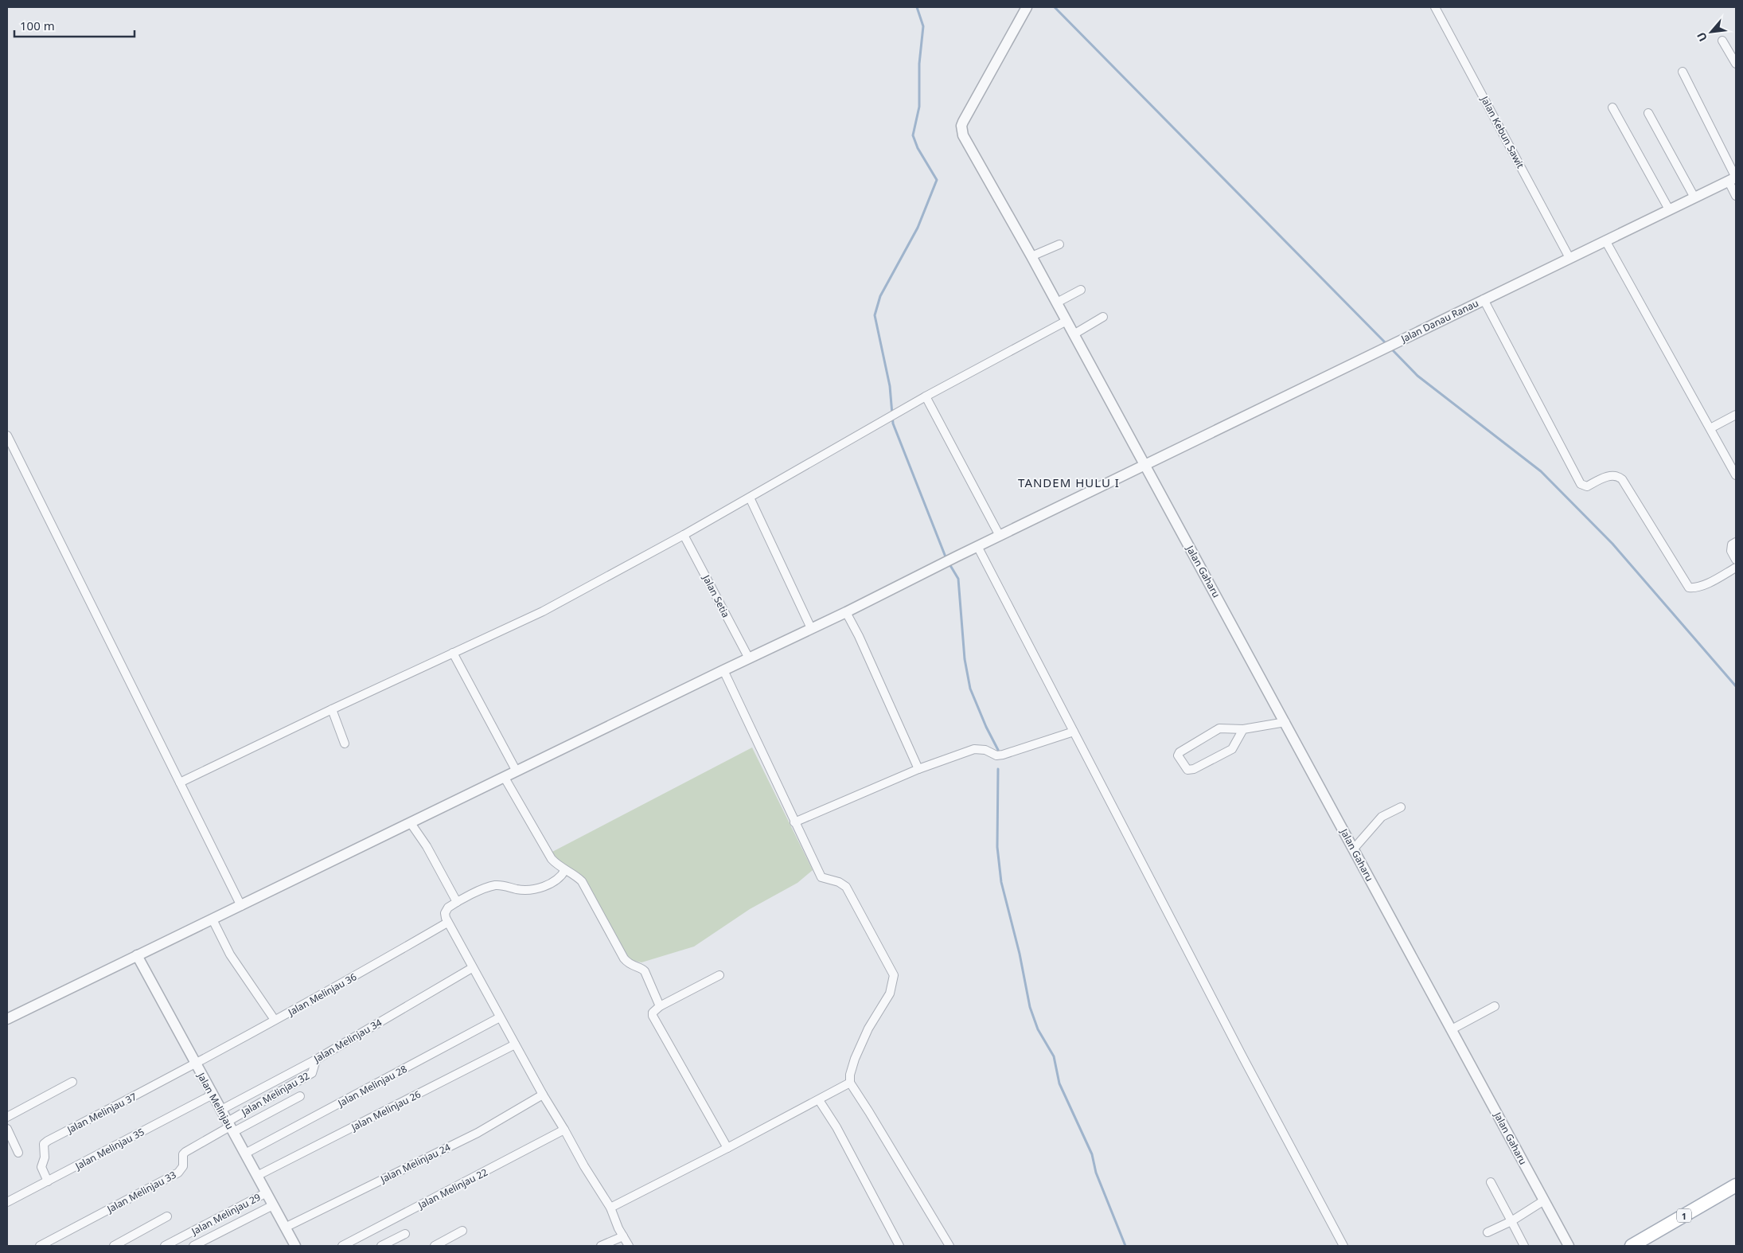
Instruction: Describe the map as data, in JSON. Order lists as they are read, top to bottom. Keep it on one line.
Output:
{"streets":{"main road":["1"],"street":["Jalan Kebun Sawit","Jalan Danau Ranau","Jalan Gaharu","Jalan Setia","Jalan Melinjau 36","Jalan Melinjau 34","Jalan Melinjau 28","Jalan Melinjau 32","Jalan Melinjau","Jalan Melinjau 26","Jalan Melinjau 37","Jalan Melinjau 35","Jalan Melinjau 24","Jalan Melinjau 22","Jalan Melinjau 33","Jalan Melinjau 29"]},"crossings":[["Jalan Kebun Sawit","Jalan Danau Ranau"],["Jalan Danau Ranau","Jalan Gaharu"],["Jalan Danau Ranau","Jalan Setia"],["Jalan Danau Ranau","Jalan Melinjau"],["Jalan Melinjau 36","Jalan Melinjau"],["Jalan Melinjau 36","Jalan Melinjau 37"],["Jalan Melinjau 34","Jalan Melinjau 32"],["Jalan Melinjau 34","Jalan Melinjau"],["Jalan Melinjau 28","Jalan Melinjau"],["Jalan Melinjau 32","Jalan Melinjau"],["Jalan Melinjau 32","Jalan Melinjau 33"],["Jalan Melinjau","Jalan Melinjau 26"],["Jalan Melinjau","Jalan Melinjau 37"],["Jalan Melinjau","Jalan Melinjau 35"],["Jalan Melinjau","Jalan Melinjau 24"],["Jalan Melinjau","Jalan Melinjau 33"],["Jalan Melinjau","Jalan Melinjau 29"],["Jalan Melinjau 37","Jalan Melinjau 35"]],"districts":["TANDEM HULU I"],"scale_bar":"100 m","north":"bottom left"}
